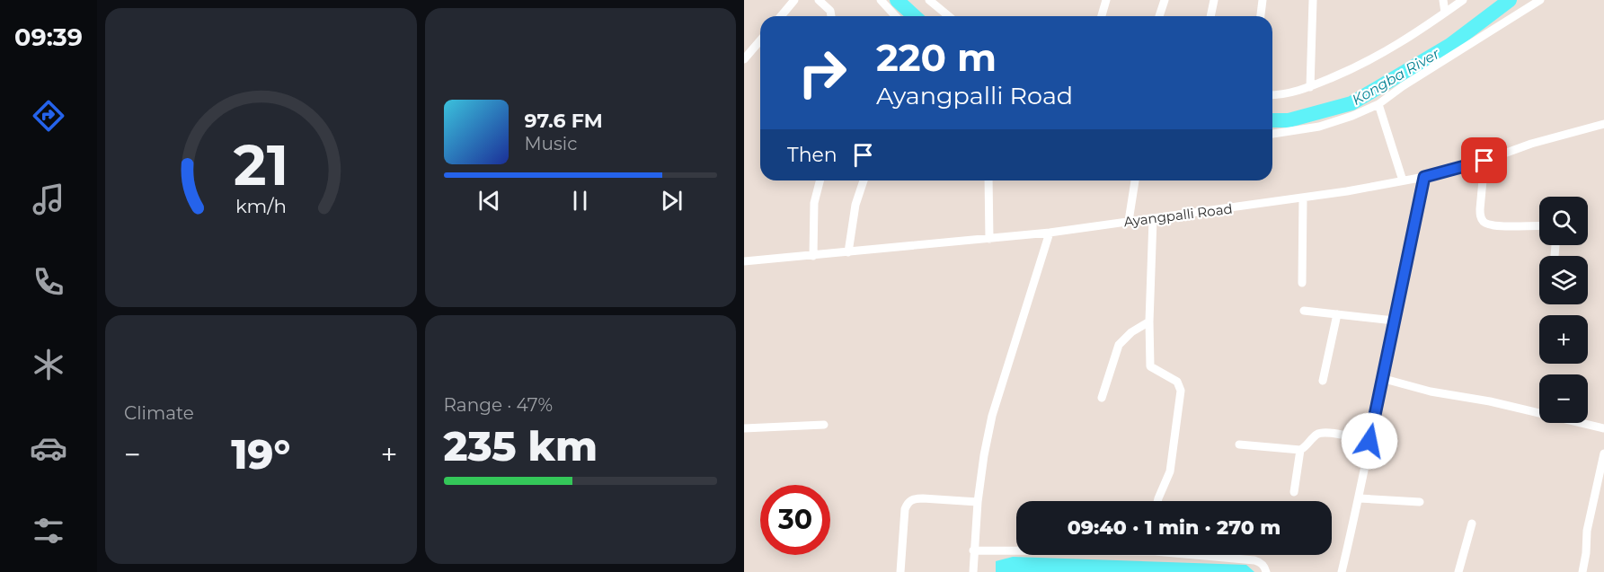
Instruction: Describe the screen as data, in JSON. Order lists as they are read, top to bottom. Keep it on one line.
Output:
{"streets":{"street":["Ayangpalli Road"]},"water":["Kongba River"],"page":{"tabs":"09:39","turn":["220 m","Ayangpalli Road"],"song":["97.6 FM","Music"],"then":"Then","map_buttons":["+","−"],"tile":["Climate",["Range · 47%","235 km"]],"heat":["−","19°","+"],"limit":"30","trip":"09:40 · 1 min · 270 m","gauge":["21","km/h"]}}
